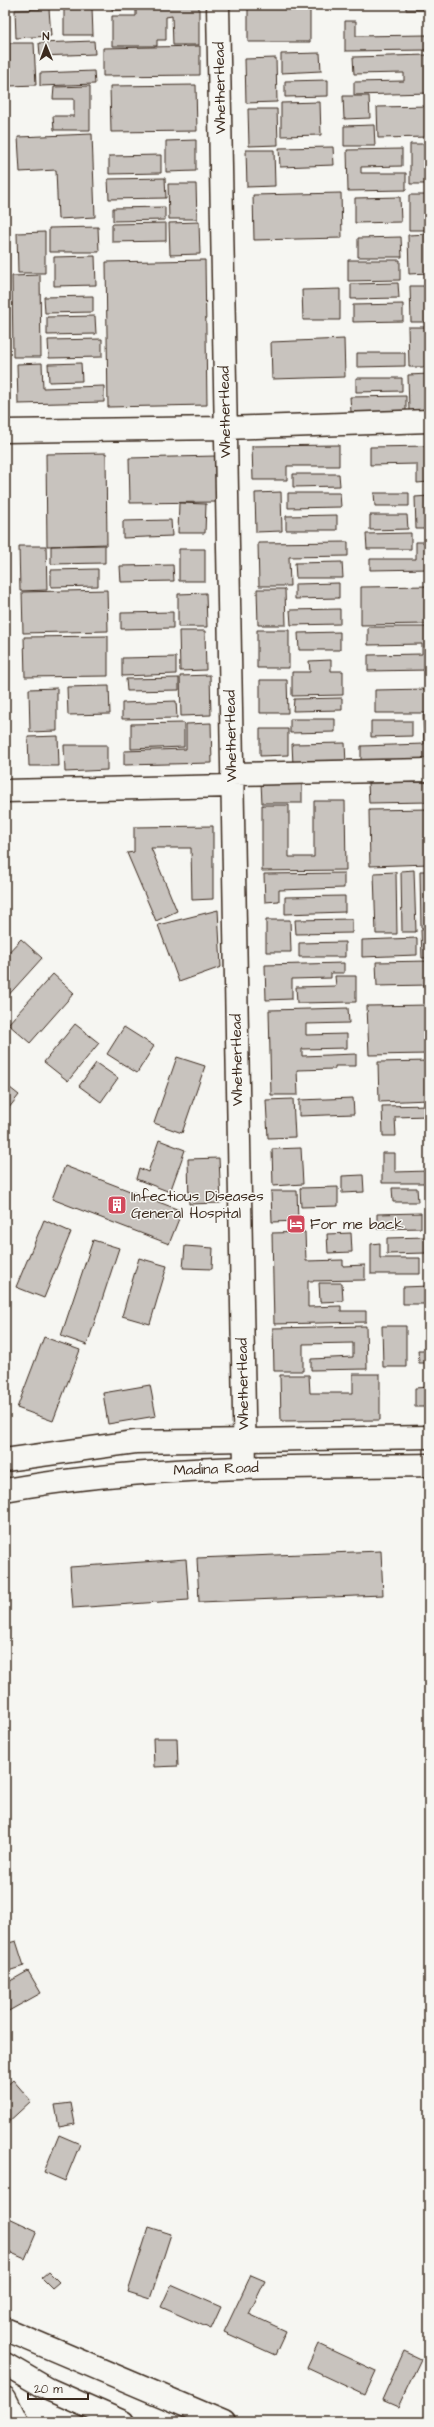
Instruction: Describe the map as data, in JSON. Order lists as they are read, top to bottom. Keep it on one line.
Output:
{"streets":{"main road":["WhetherHead","Madina Road"]},"crossings":[["WhetherHead","Madina Road"]],"places":{"building":["Infectious Diseases General Hospital"],"hotel":["For me back"]},"scale_bar":"20 m","north":"top"}
